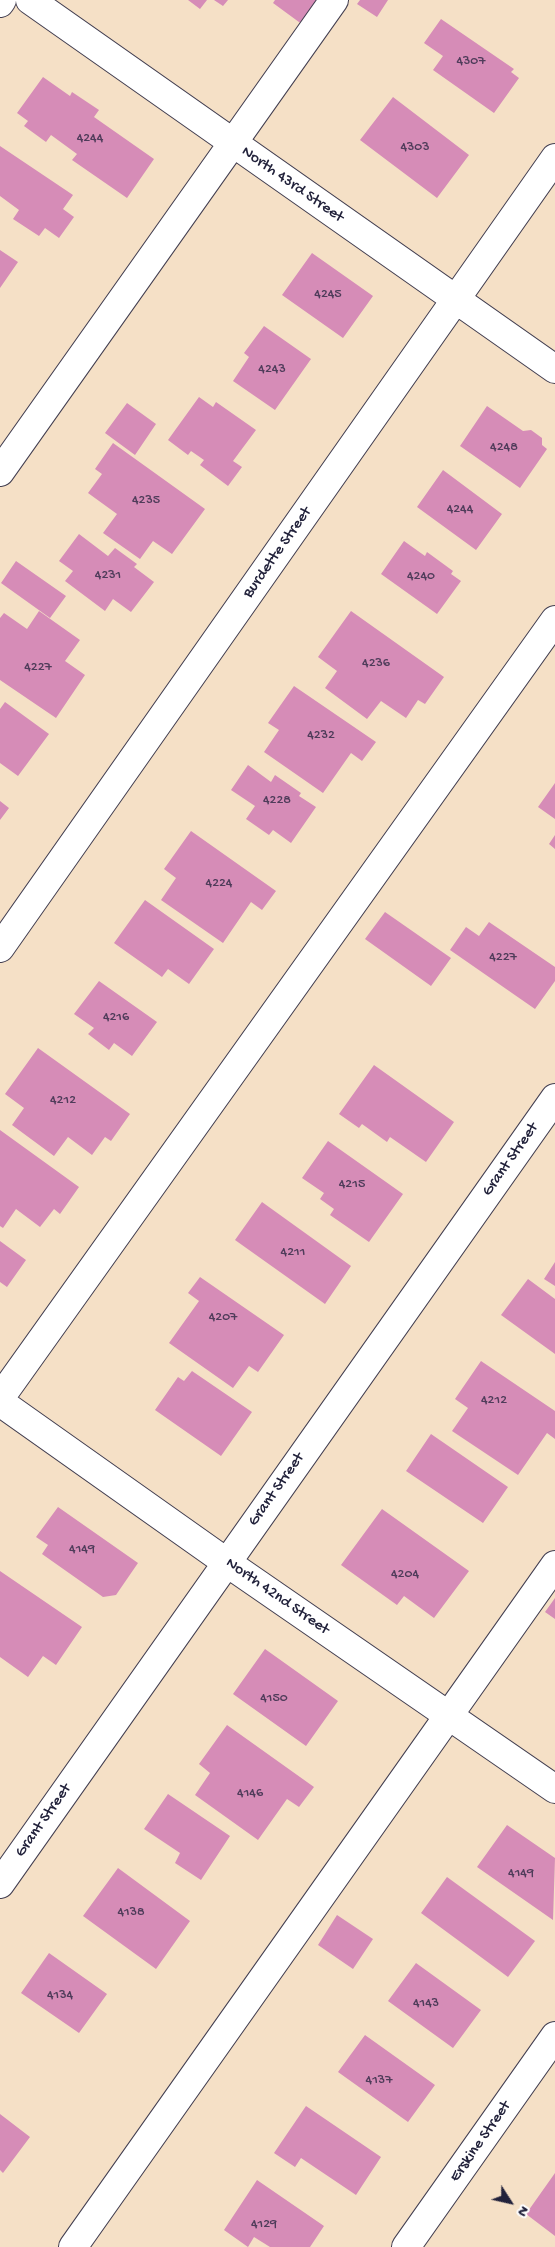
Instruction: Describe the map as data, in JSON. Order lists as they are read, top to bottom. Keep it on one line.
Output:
{"streets":{"street":["North 43rd Street","Burdette Street","Grant Street","North 42nd Street","Erskine Street"]},"crossings":[["North 43rd Street","Burdette Street"],["Grant Street","North 42nd Street"]],"house_numbers":["4307","4244","4303","4245","4243","4248","4235","4244","4231","4240","4236","4227","4232","4228","4224","4227","4216","4212","4215","4211","4207","4212","4149","4204","4150","4146","4149","4138","4134","4143","4137","4129"],"north":"bottom right"}
